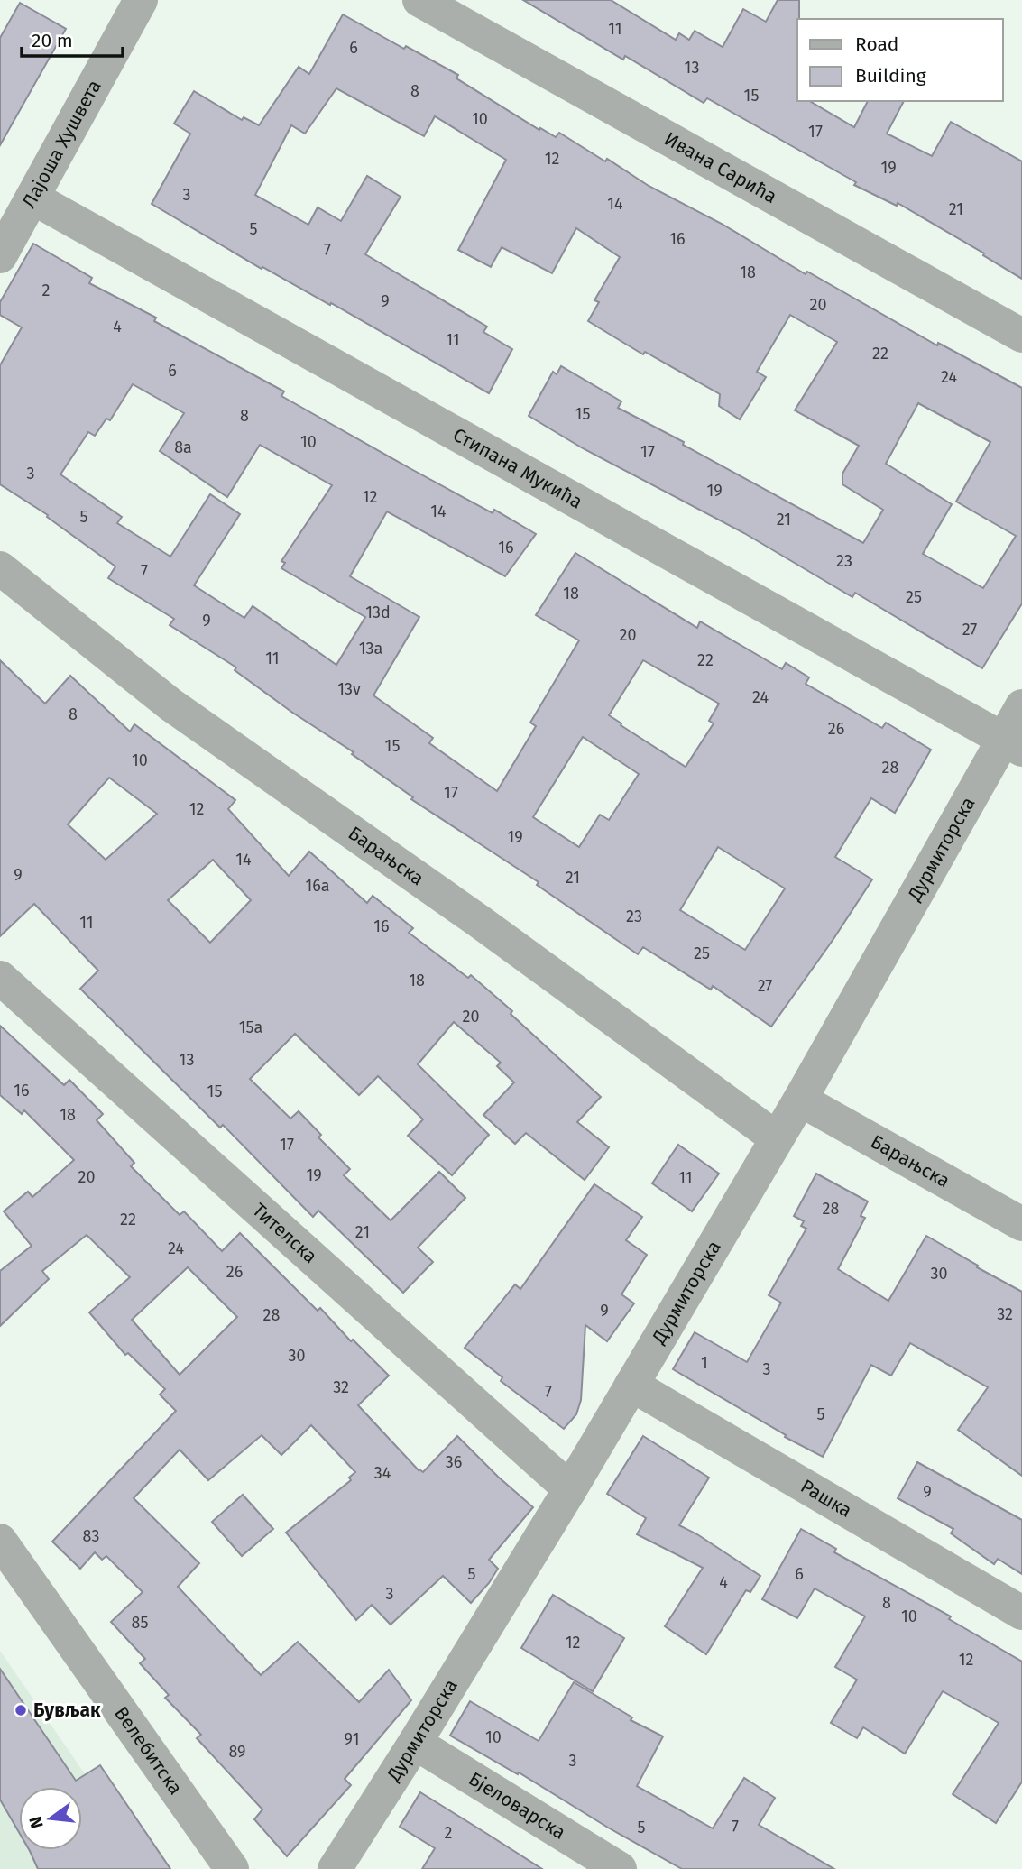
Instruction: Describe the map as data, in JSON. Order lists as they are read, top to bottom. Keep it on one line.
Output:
{"streets":{"street":["Лајоша Хушвета","Ивана Сарића","Стипана Мукића","Дурмиторска","Барањска","Тителска","Рашка","Велебитска","Бјеловарска"]},"crossings":[["Лајоша Хушвета","Стипана Мукића"],["Стипана Мукића","Дурмиторска"],["Дурмиторска","Барањска"],["Дурмиторска","Тителска"],["Дурмиторска","Рашка"],["Дурмиторска","Бјеловарска"]],"places":["Бувљак"],"house_numbers":["11","6","13","8","15","10","17","12","19","3","14","21","5","16","7","18","2","9","20","4","11","22","6","24","15","8","10","8a","17","3","19","12","14","5","21","16","23","7","18","25","13d","9","27","20","13a","11","22","13v","24","8","26","15","10","28","17","12","19","14","9","21","16a","23","11","16","25","18","27","20","15a","13","16","15","18","17","19","20","11","28","22","21","24","26","30","9","32","28","30","1","3","32","7","5","36","34","9","83","5","6","4","3","8","10","85","12","12","10","91","89","3","7","5","2"],"legend":["Road","Building"],"scale_bar":"20 m","north":"left"}
